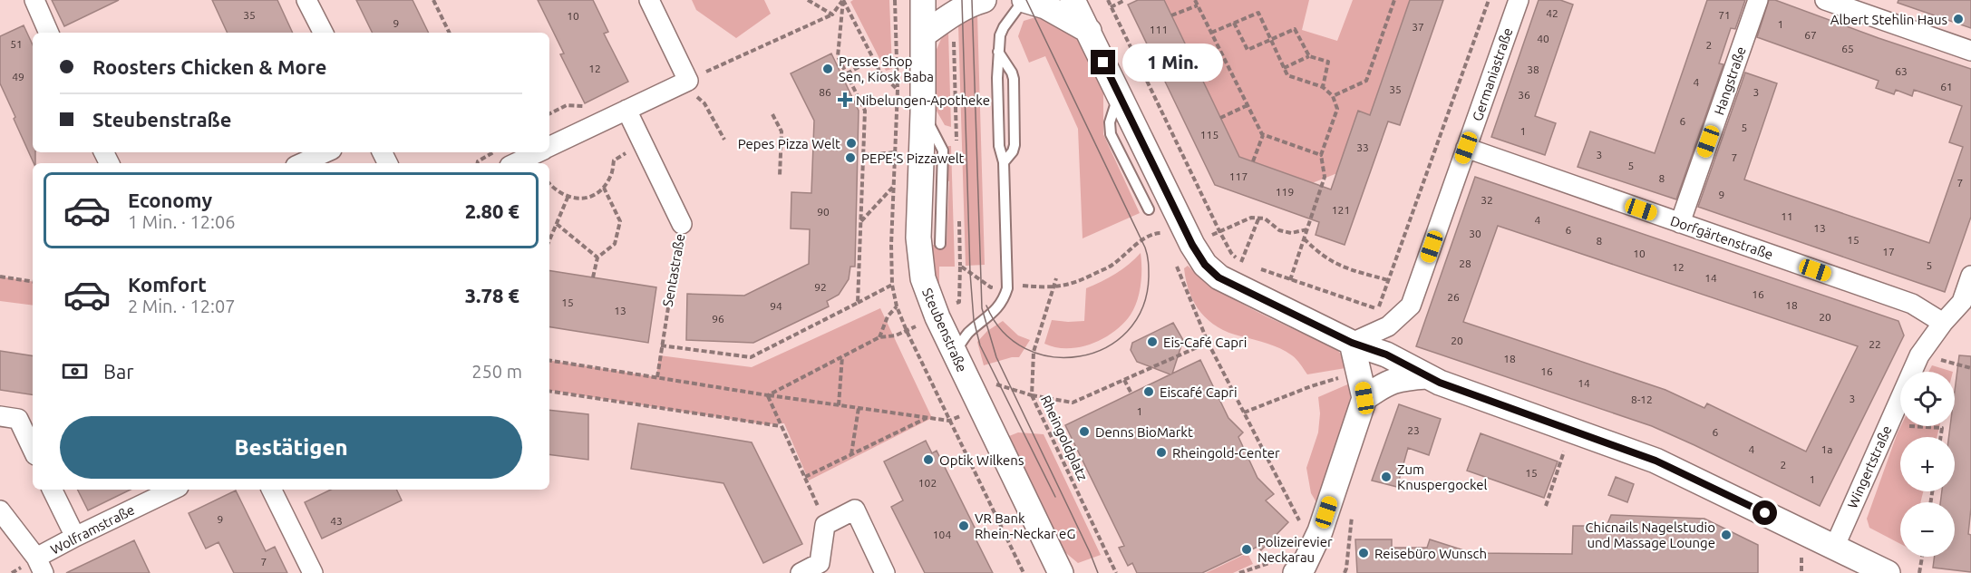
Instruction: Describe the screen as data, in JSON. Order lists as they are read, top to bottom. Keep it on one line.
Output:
{"streets":{"street":["Germaniastraße","Hangstraße","Dorfgärtenstraße","Sentastraße","Steubenstraße","Wingertstraße","Wolframstraße"],"path":["Rheingoldplatz"]},"crossings":[["Germaniastraße","Dorfgärtenstraße"],["Hangstraße","Dorfgärtenstraße"],["Dorfgärtenstraße","Wingertstraße"]],"places":{"other":["Albert Stehlin Haus","Presse Shop Sen, Kiosk Baba","Pepes Pizza Welt","PEPE'S Pizzawelt","Eis-Café Capri","Eiscafé Capri","Denns BioMarkt","Rheingold-Center","Optik Wilkens","Zum Knuspergockel","VR Bank Rhein-Neckar eG","Chicnails Nagelstudio und Massage Lounge","Polizeirevier Neckarau","Reisebüro Wunsch"],"health":["Nibelungen-Apotheke"]},"house_numbers":["42","35","71","10","9","1","37","111","67","40","51","2","65","12","38","63","49","4","61","35","86","3","36","6","5","1","115","33","3","7","5","117","8","7","119","9","32","121","90","11","4","13","6","30","15","8","17","10","28","5","12","14","92","16","26","15","18","94","13","20","96","20","22","18","16","14","3","8-12","1","23","6","4","1a","2","15","1","102","9","43","104","7"],"page":{"banner":["Roosters Chicken & More","Steubenstraße"],"bubble":"1 Min.","list":[{"name":"Economy","note":"1 Min. · 12:06","value":"2.80 €"},{"name":"Komfort","note":"2 Min. · 12:07","value":"3.78 €"}],"pay":["Bar","250 m"],"map_buttons":["+","−"],"buttons":"Bestätigen"}}
